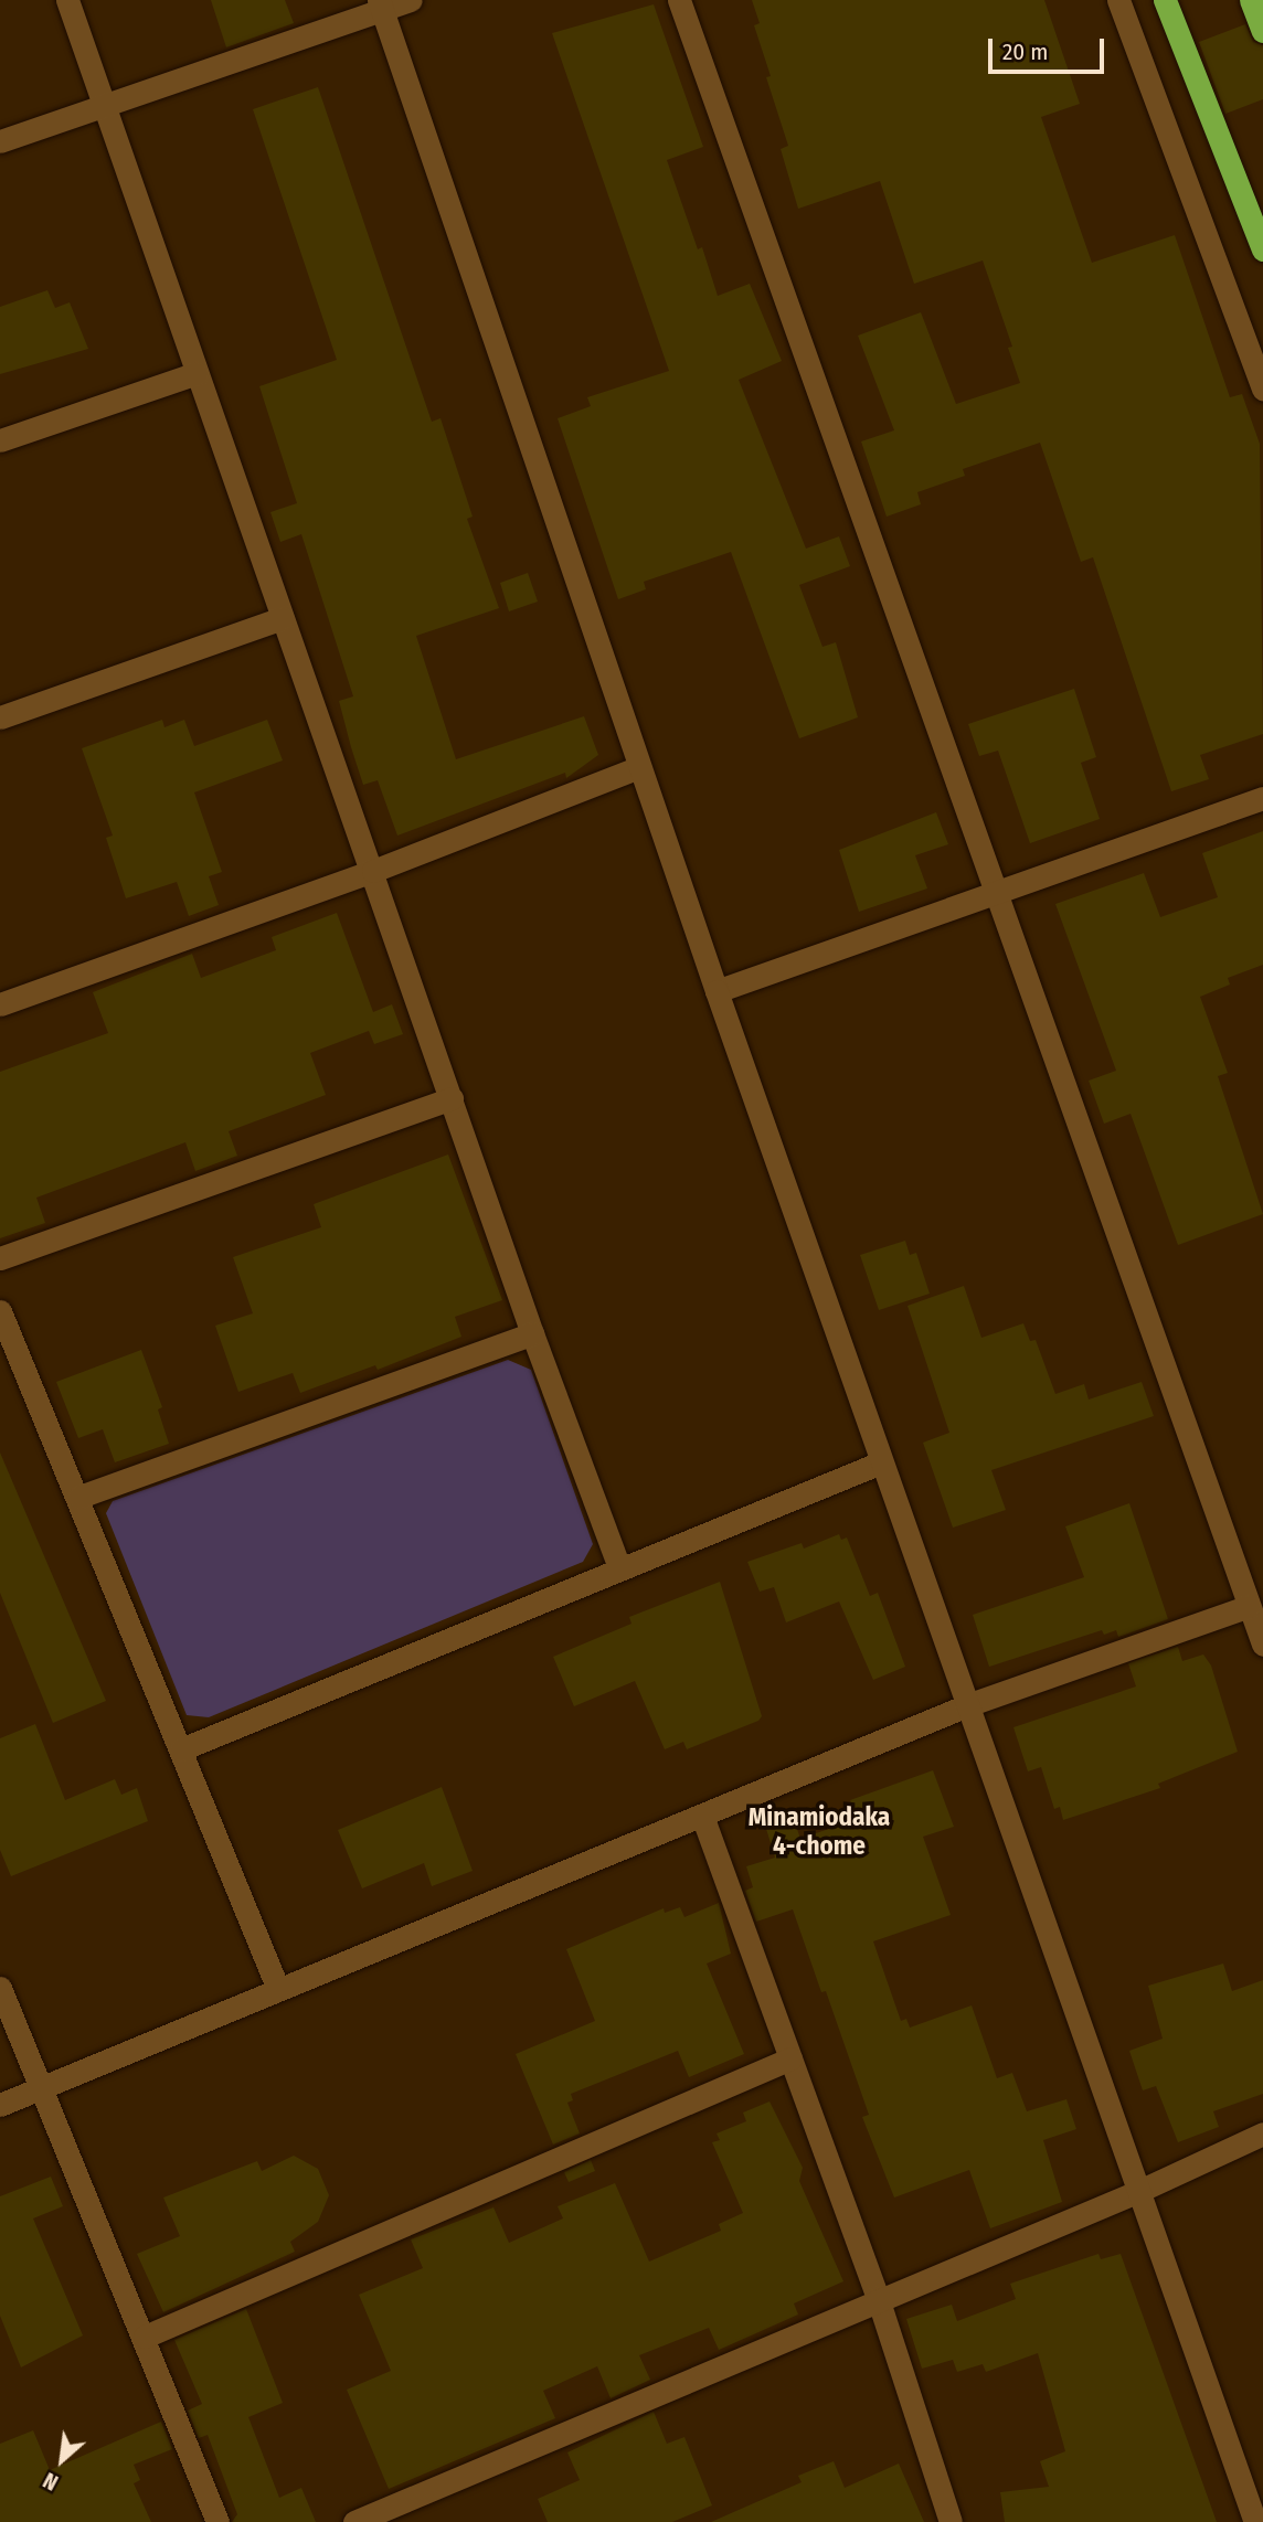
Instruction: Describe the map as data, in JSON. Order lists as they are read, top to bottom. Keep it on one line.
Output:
{"districts":["Minamiodaka 4-chome"],"scale_bar":"20 m","north":"bottom left"}
